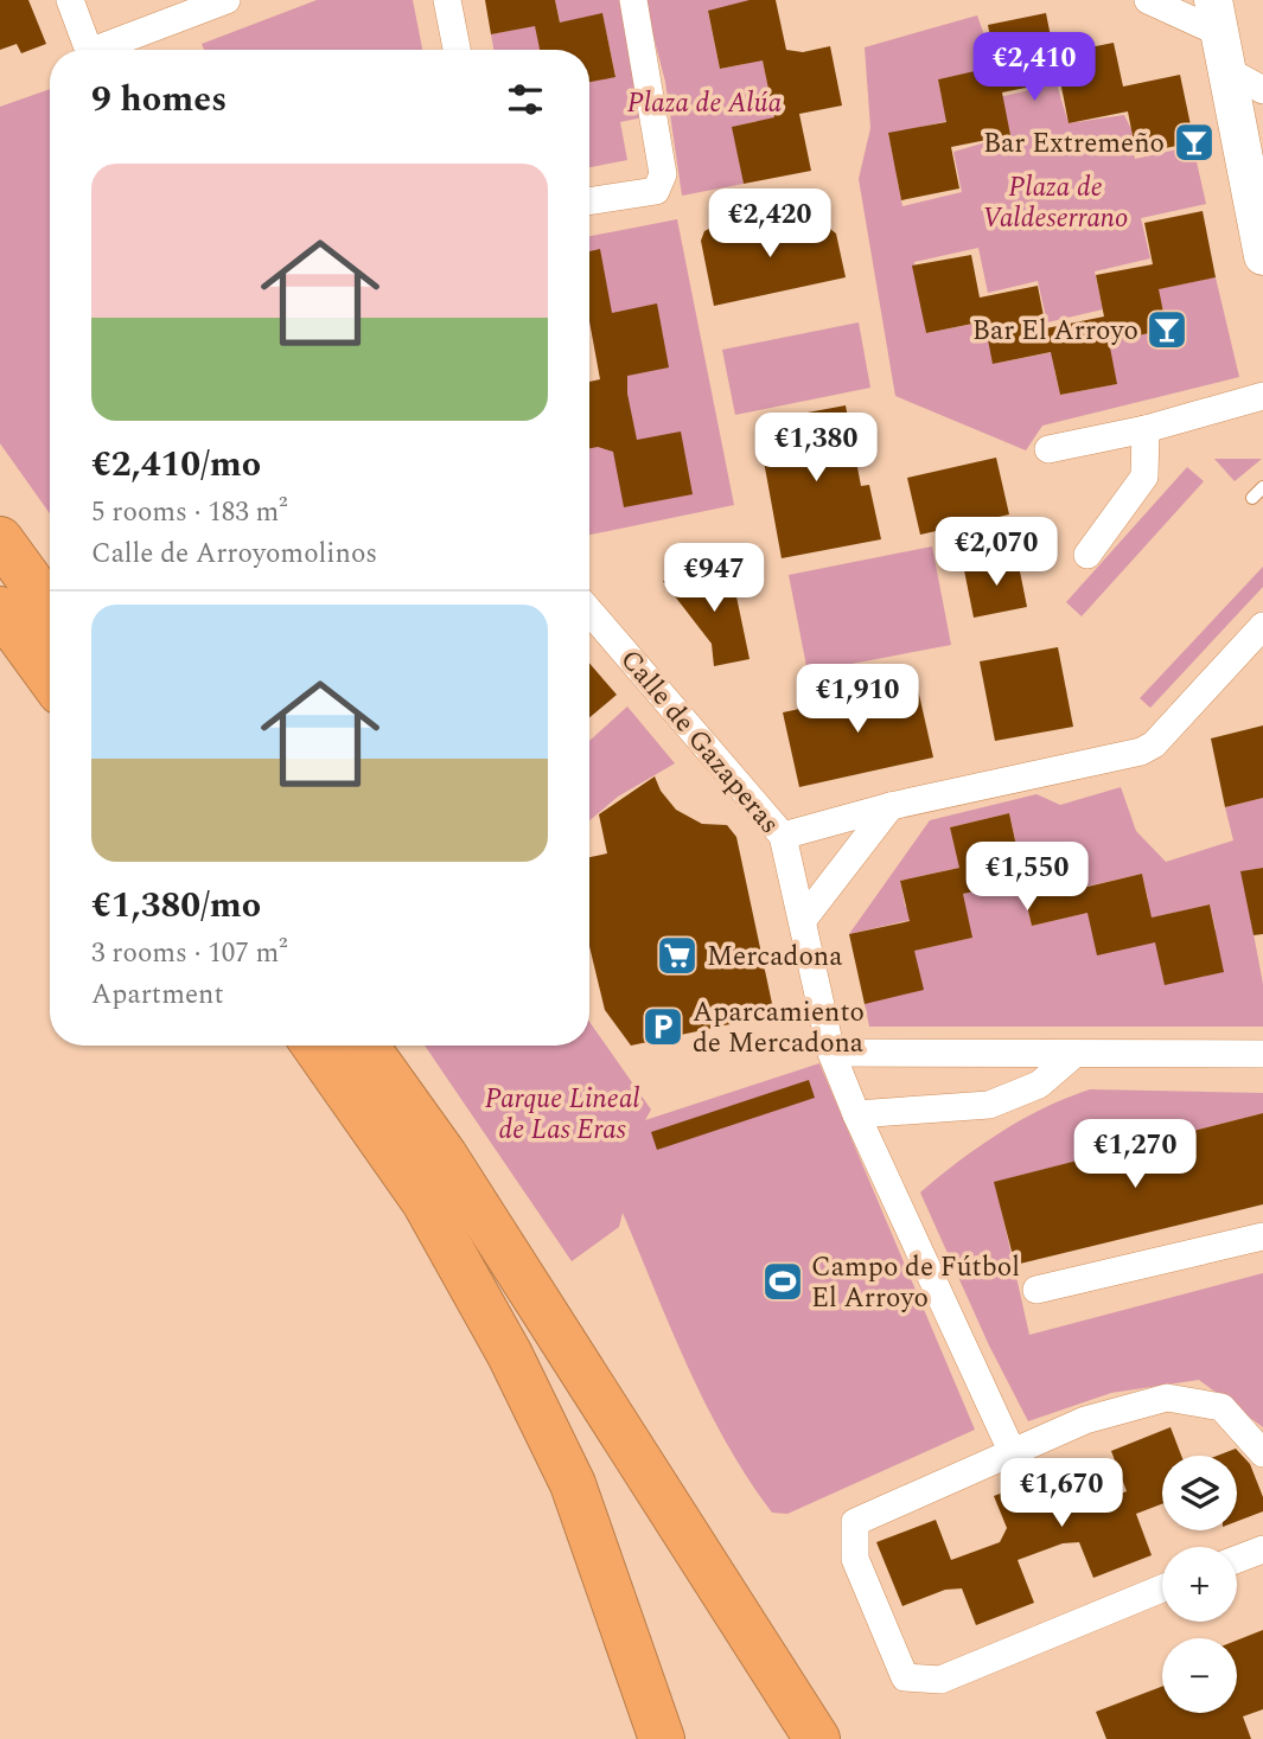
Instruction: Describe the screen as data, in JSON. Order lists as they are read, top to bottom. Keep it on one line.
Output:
{"streets":{"street":["Calle de Gazaperas"]},"parks":["Plaza de Alúa","Plaza de Valdeserrano","Parque Lineal de Las Eras"],"places":{"bar":["Bar Extremeño","Bar El Arroyo"],"supermarket":["Mercadona"],"parking":["Aparcamiento de Mercadona"],"sports":["Campo de Fútbol El Arroyo"]},"page":{"price":["€2,410","€2,420","€1,380","€2,070","€947","€1,910","€1,550","€1,270","€1,670"],"heading":"9 homes","list":[{"name":"€2,410/mo","note":"5 rooms · 183 m² · Calle de Arroyomolinos"},{"name":"€1,380/mo","note":"3 rooms · 107 m² · Apartment"}],"map_buttons":["+","−"]}}
